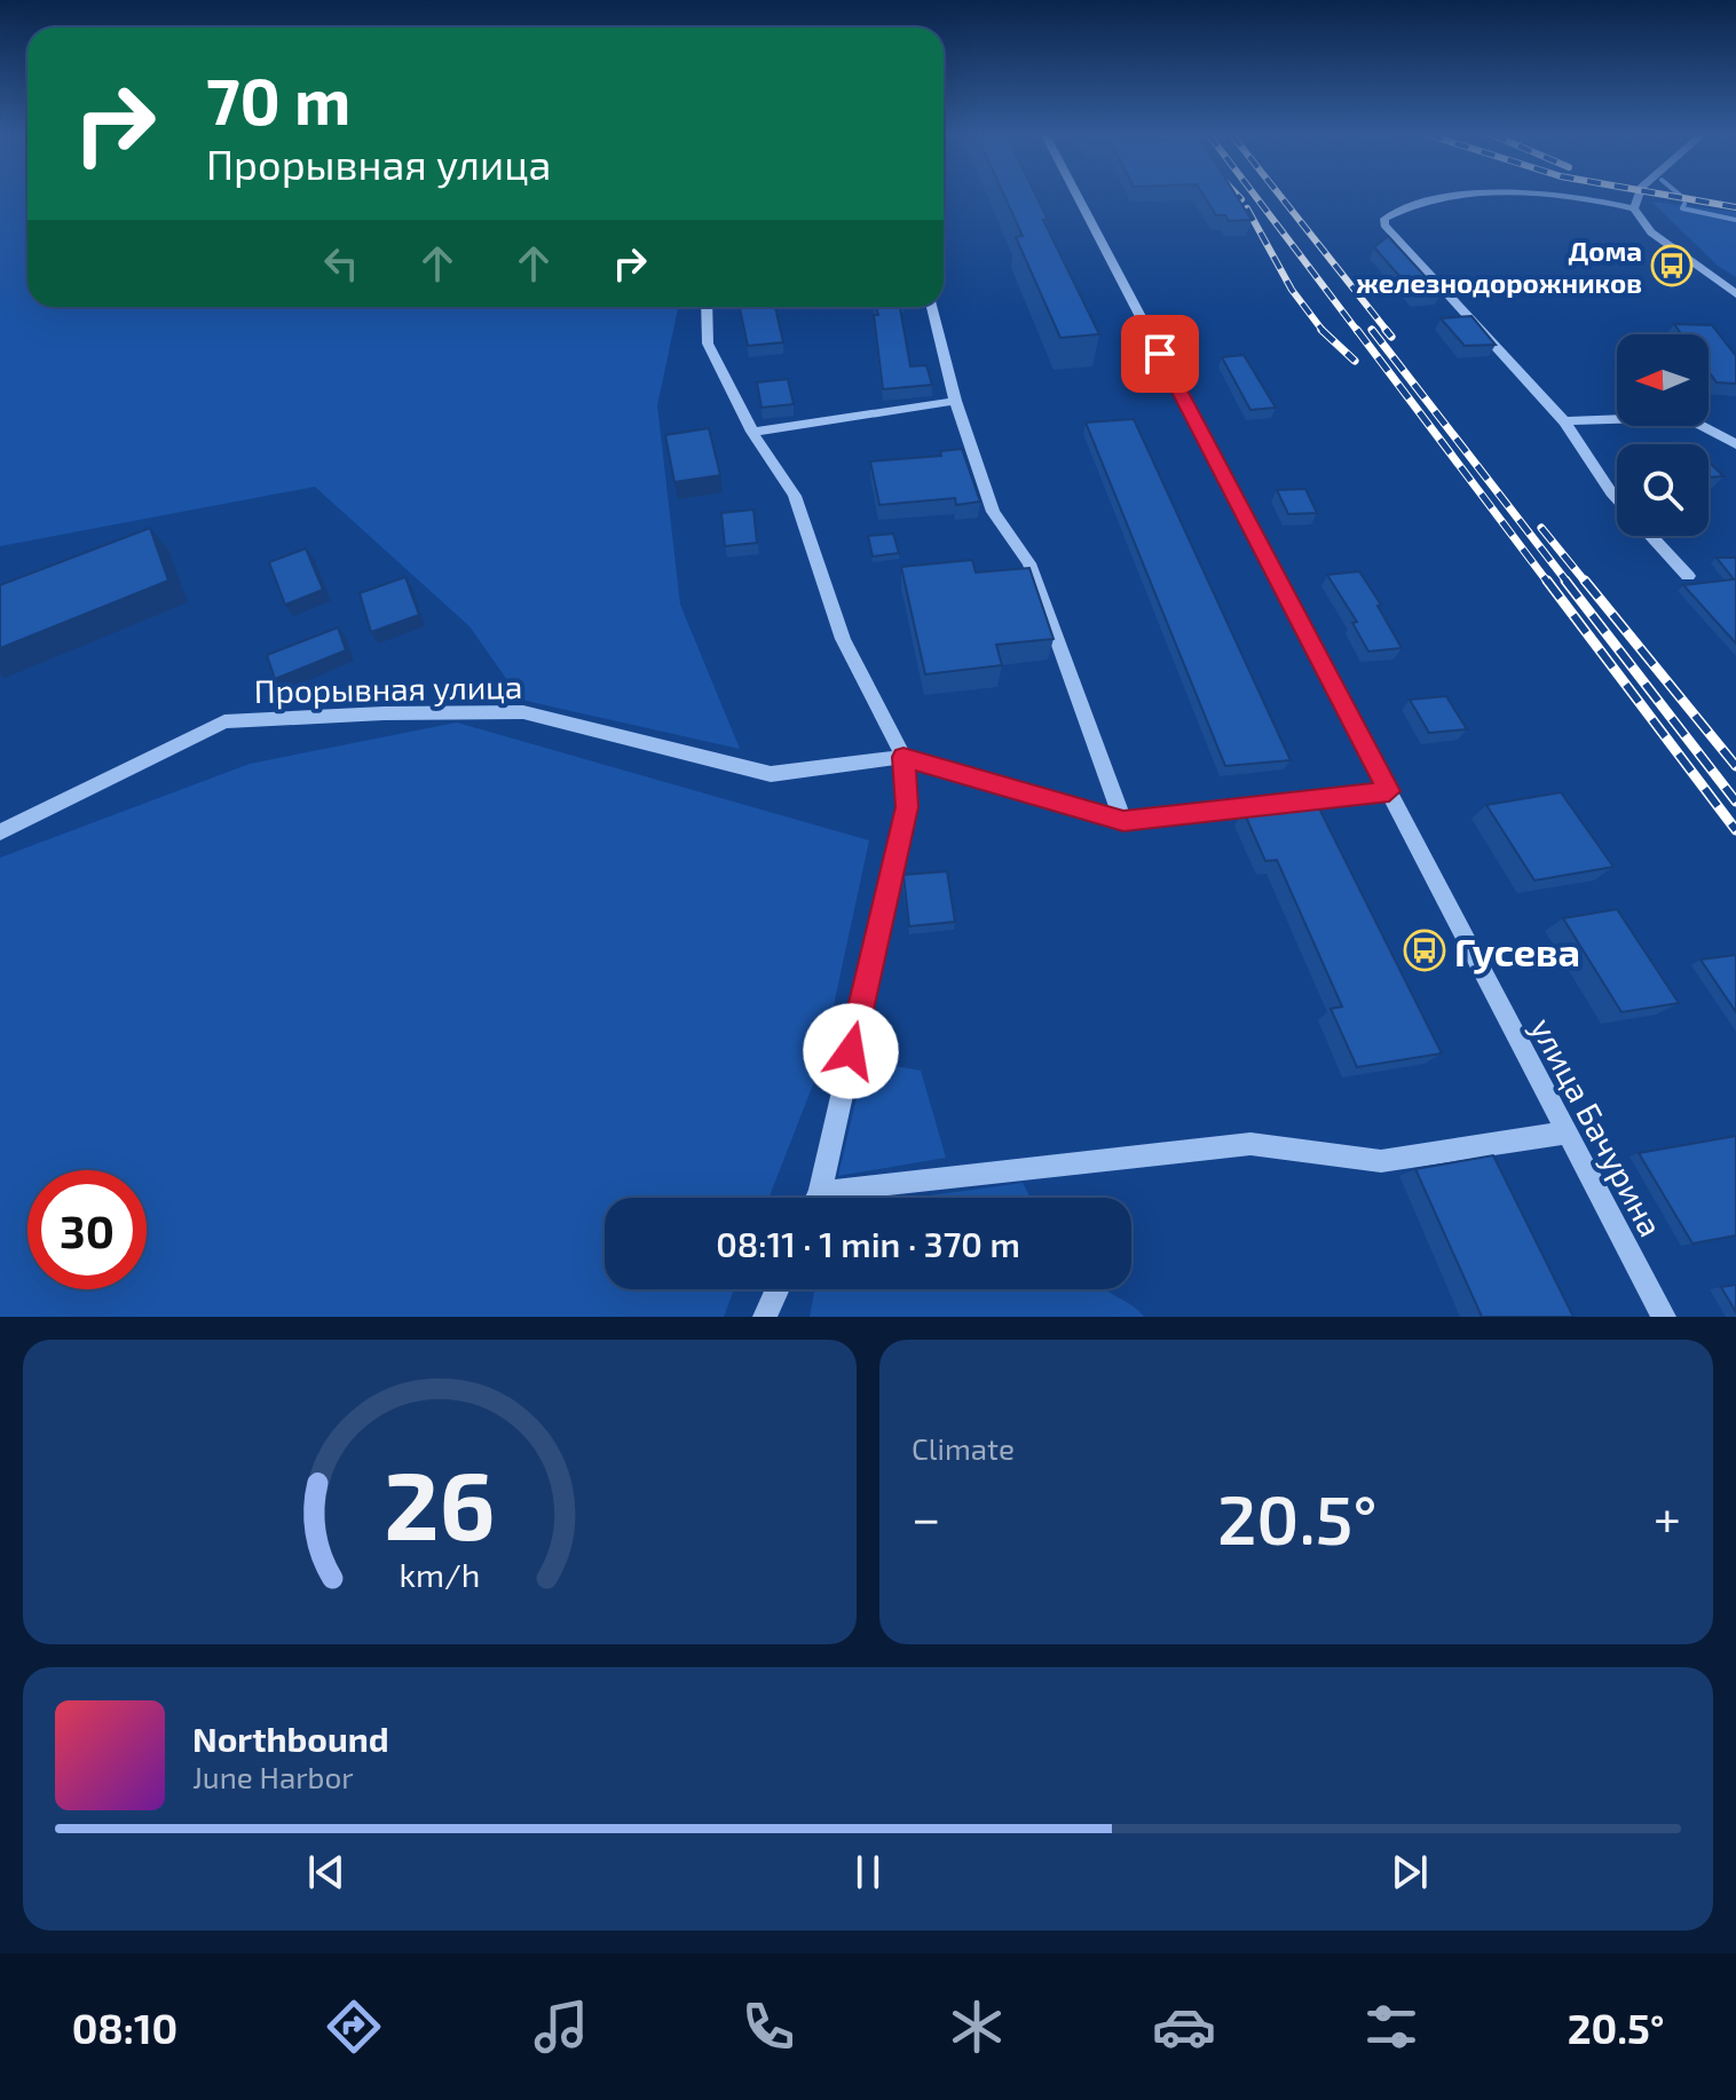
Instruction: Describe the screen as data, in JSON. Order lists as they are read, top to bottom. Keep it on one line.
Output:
{"streets":{"street":["Прорывная улица","улица Бачурина"]},"crossings":[["Прорывная улица","улица Бачурина"]],"places":{"bus stop":["Дома железнодорожников","Гусева"]},"north":"left","page":{"turn":["70 m","Прорывная улица"],"limit":"30","trip":"08:11 · 1 min · 370 m","tile":"Climate","heat":["−","20.5°","+"],"song":["Northbound","June Harbor"],"tabs":["08:10","20.5°"],"gauge":["26","km/h"]}}
